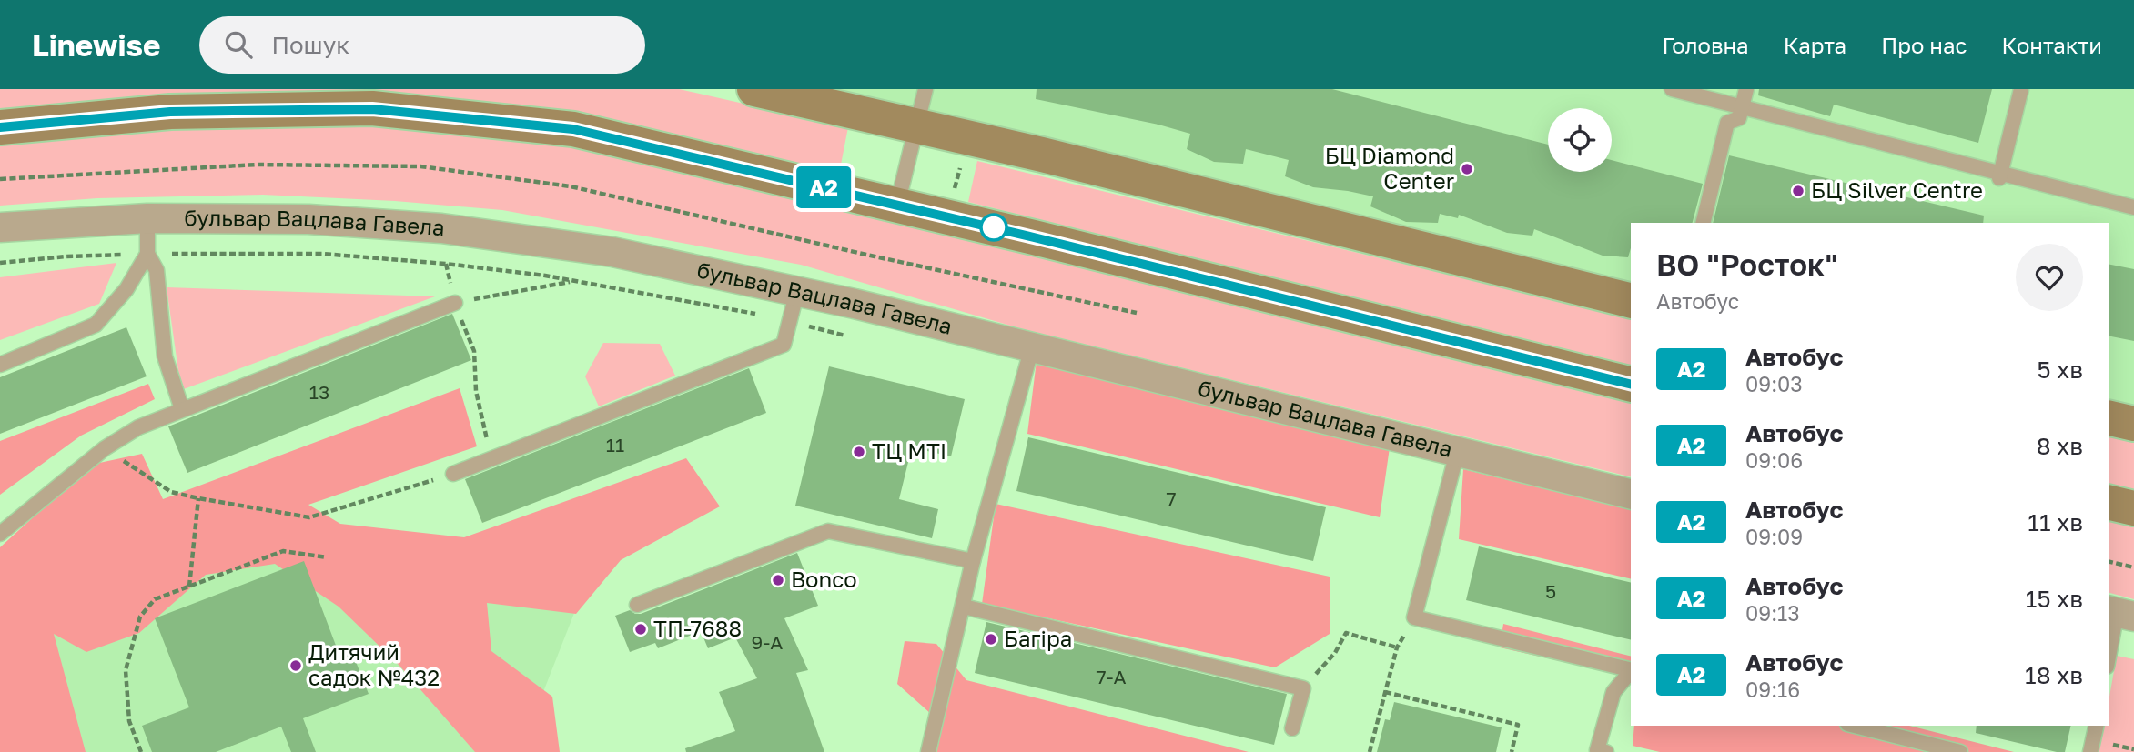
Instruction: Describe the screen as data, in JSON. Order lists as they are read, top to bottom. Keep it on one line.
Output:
{"streets":{"street":["бульвар Вацлава Гавела"]},"places":["БЦ Diamond Center","БЦ Silver Centre","ТЦ MTI","Bonco","ТП-7688","Багіра","Дитячий садок №432"],"lines":["bus line А2"],"house_numbers":["13","11","7","5","9-А","7-А"],"page":{"header":"Linewise","search":"Пошук","nav":["Головна","Карта","Про нас","Контакти"],"on_map":"А2","heading":["ВО \"Росток\"","Автобус"],"list":[{"mark":"А2","name":"Автобус","note":"09:03","value":"5 хв"},{"mark":"А2","name":"Автобус","note":"09:06","value":"8 хв"},{"mark":"А2","name":"Автобус","note":"09:09","value":"11 хв"},{"mark":"А2","name":"Автобус","note":"09:13","value":"15 хв"},{"mark":"А2","name":"Автобус","note":"09:16","value":"18 хв"}]}}
